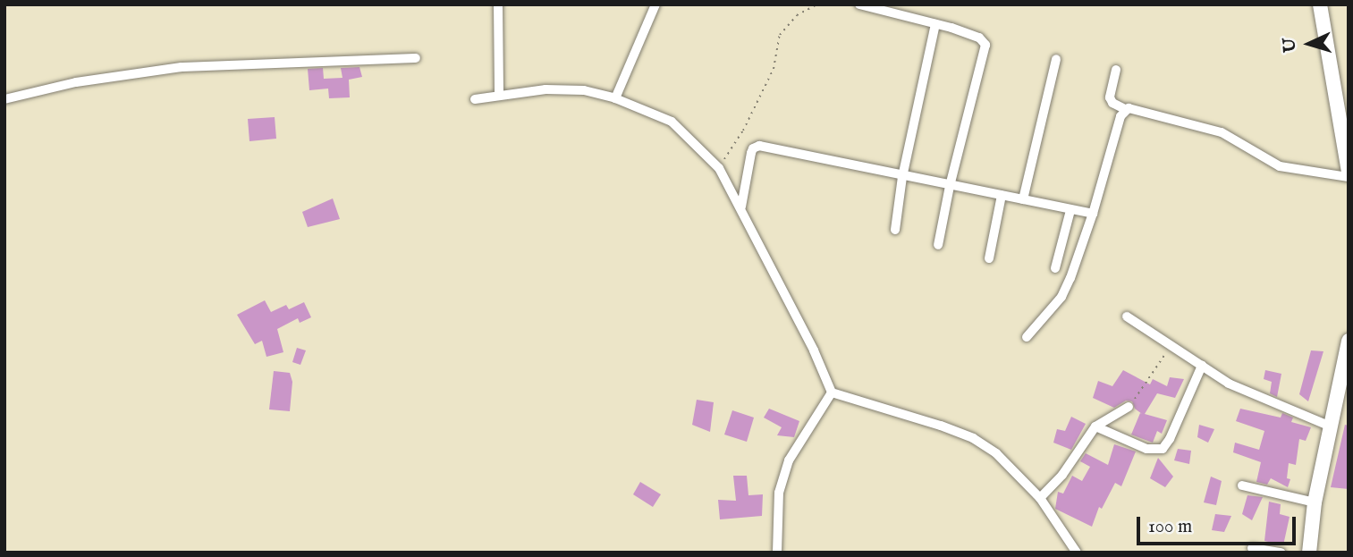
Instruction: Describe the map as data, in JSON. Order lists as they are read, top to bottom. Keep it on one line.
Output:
{"scale_bar":"100 m","north":"left"}
